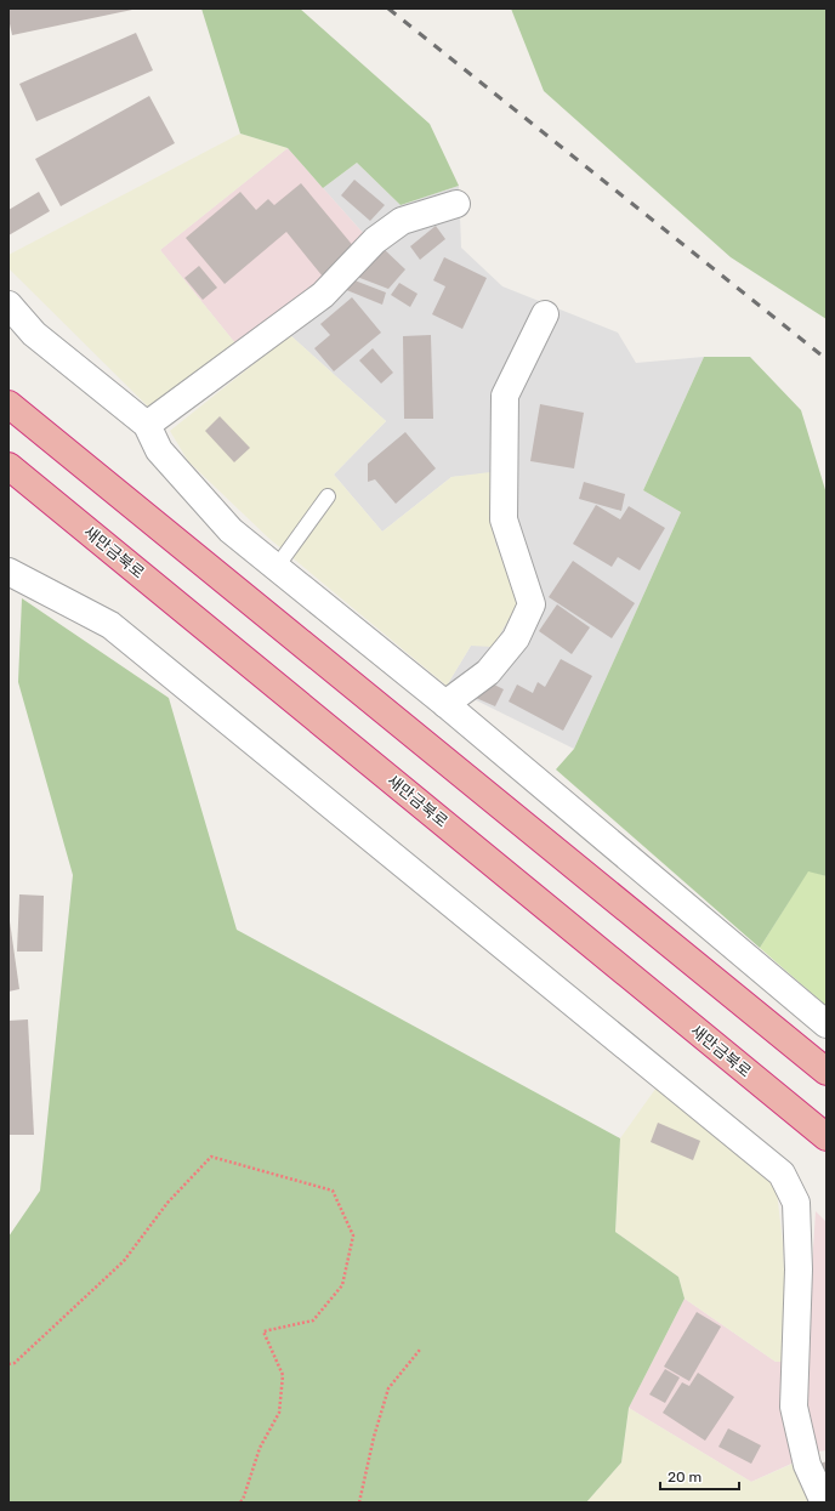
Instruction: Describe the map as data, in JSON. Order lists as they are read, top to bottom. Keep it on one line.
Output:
{"streets":{"highway":["새만금북로"]},"scale_bar":"20 m"}
